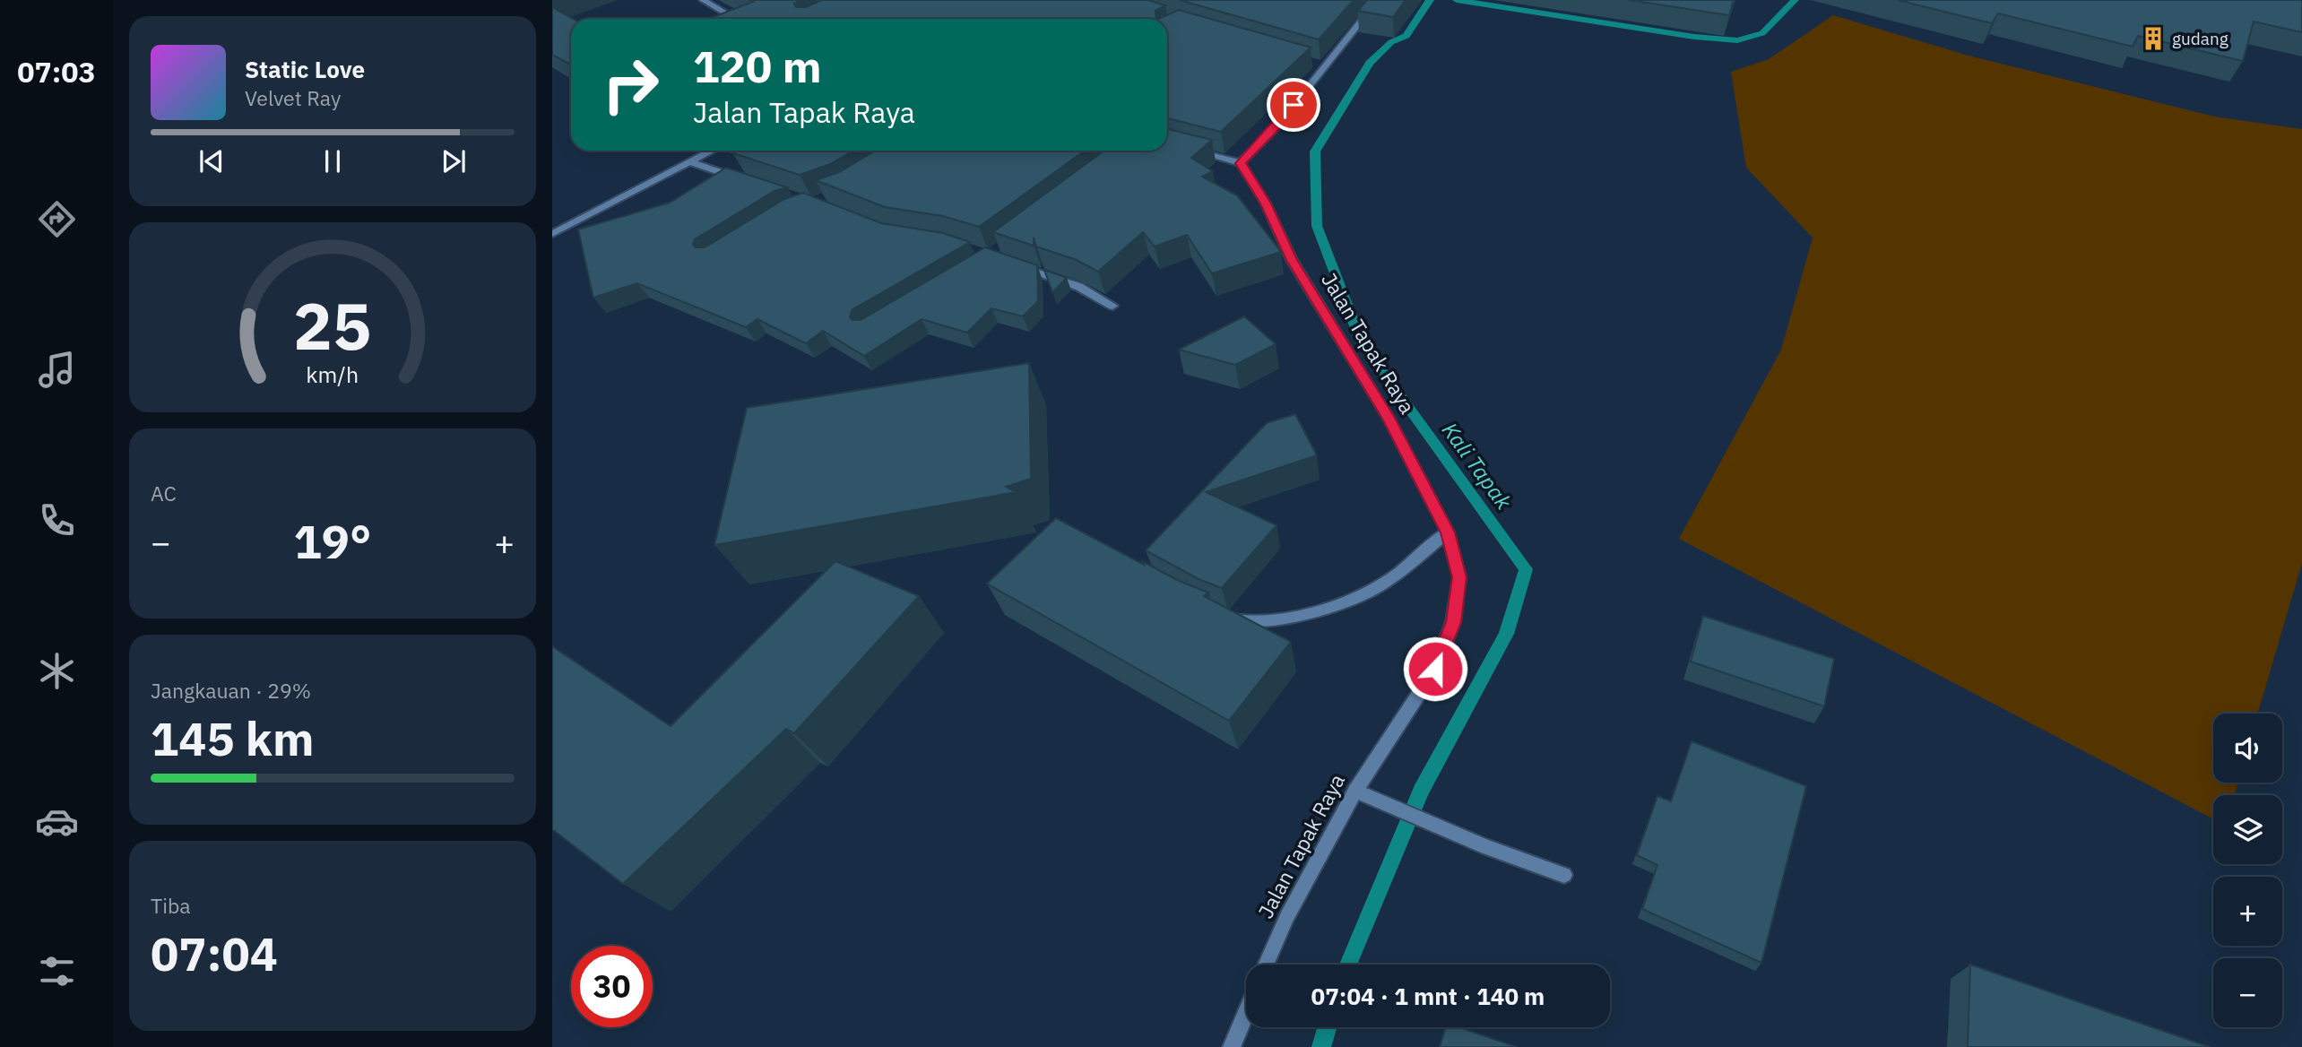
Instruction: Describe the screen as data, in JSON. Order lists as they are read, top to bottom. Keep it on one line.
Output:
{"streets":{"street":["Jalan Tapak Raya"]},"water":["Kali Tapak"],"places":{"building":["gudang"]},"page":{"tabs":"07:03","turn":["120 m","Jalan Tapak Raya"],"song":["Static Love","Velvet Ray"],"tile":["AC",["Jangkauan · 29%","145 km"],["Tiba","07:04"]],"heat":["−","19°","+"],"map_buttons":["+","−"],"limit":"30","trip":"07:04 · 1 mnt · 140 m","gauge":["25","km/h"]}}
